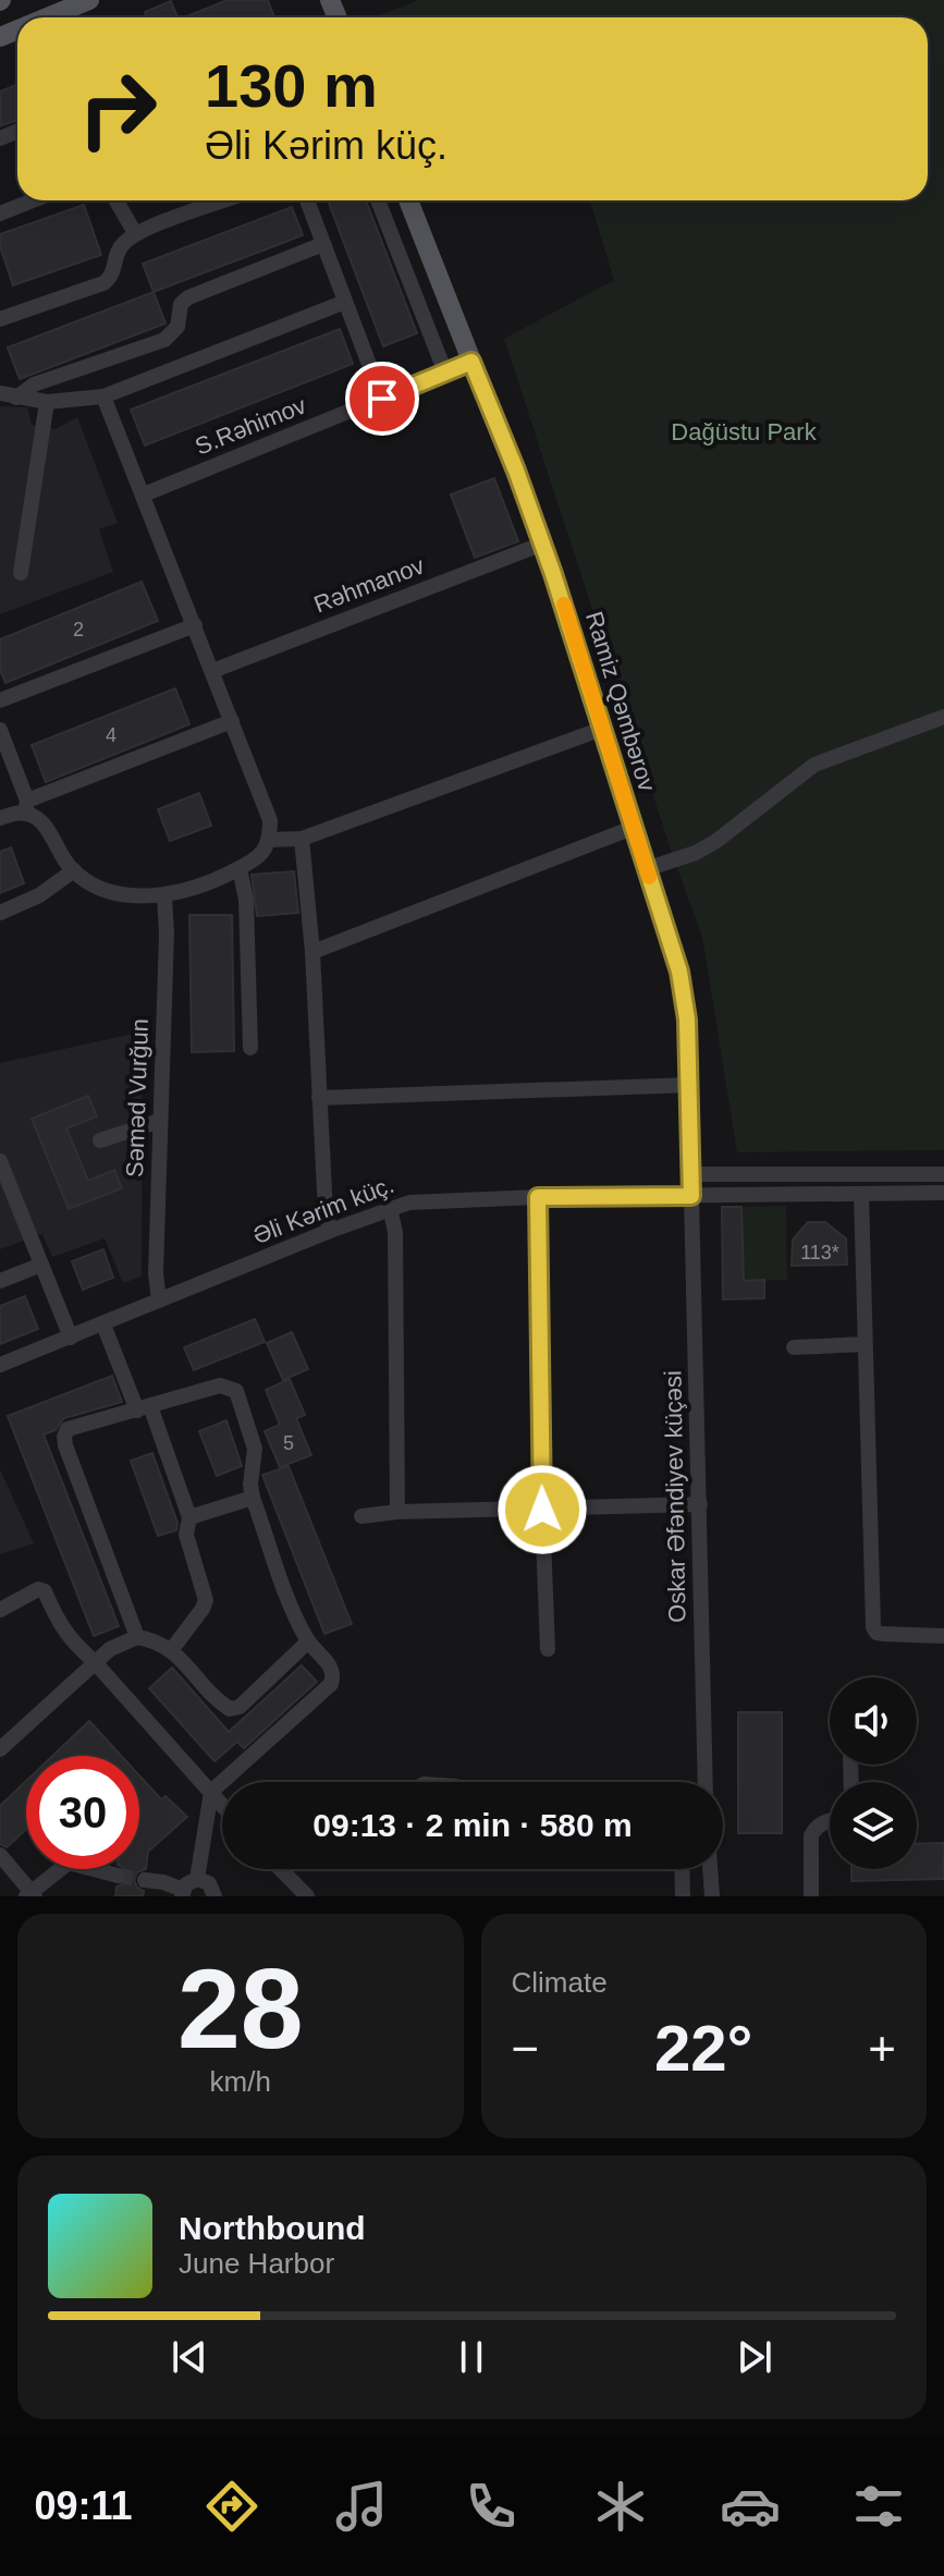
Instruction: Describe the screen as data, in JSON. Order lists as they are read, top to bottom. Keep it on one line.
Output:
{"streets":{"main road":["Ramiz Qəmbərov"],"street":["S.Rəhimov","Rəhmanov","Səməd Vurğun","Əli Kərim küç.","Oskar Əfəndiyev küçəsi"]},"crossings":[["S.Rəhimov","Ramiz Qəmbərov"],["Rəhmanov","Ramiz Qəmbərov"],["Ramiz Qəmbərov","Əli Kərim küç."],["Ramiz Qəmbərov","Oskar Əfəndiyev küçəsi"],["Səməd Vurğun","Əli Kərim küç."],["Əli Kərim küç.","Oskar Əfəndiyev küçəsi"]],"parks":["Dağüstu Park"],"house_numbers":["2","4","113*","5"],"page":{"turn":["130 m","Əli Kərim küç."],"limit":"30","trip":"09:13 · 2 min · 580 m","tile":[["28","km/h"],"Climate"],"heat":["−","22°","+"],"song":["Northbound","June Harbor"],"tabs":"09:11"}}
